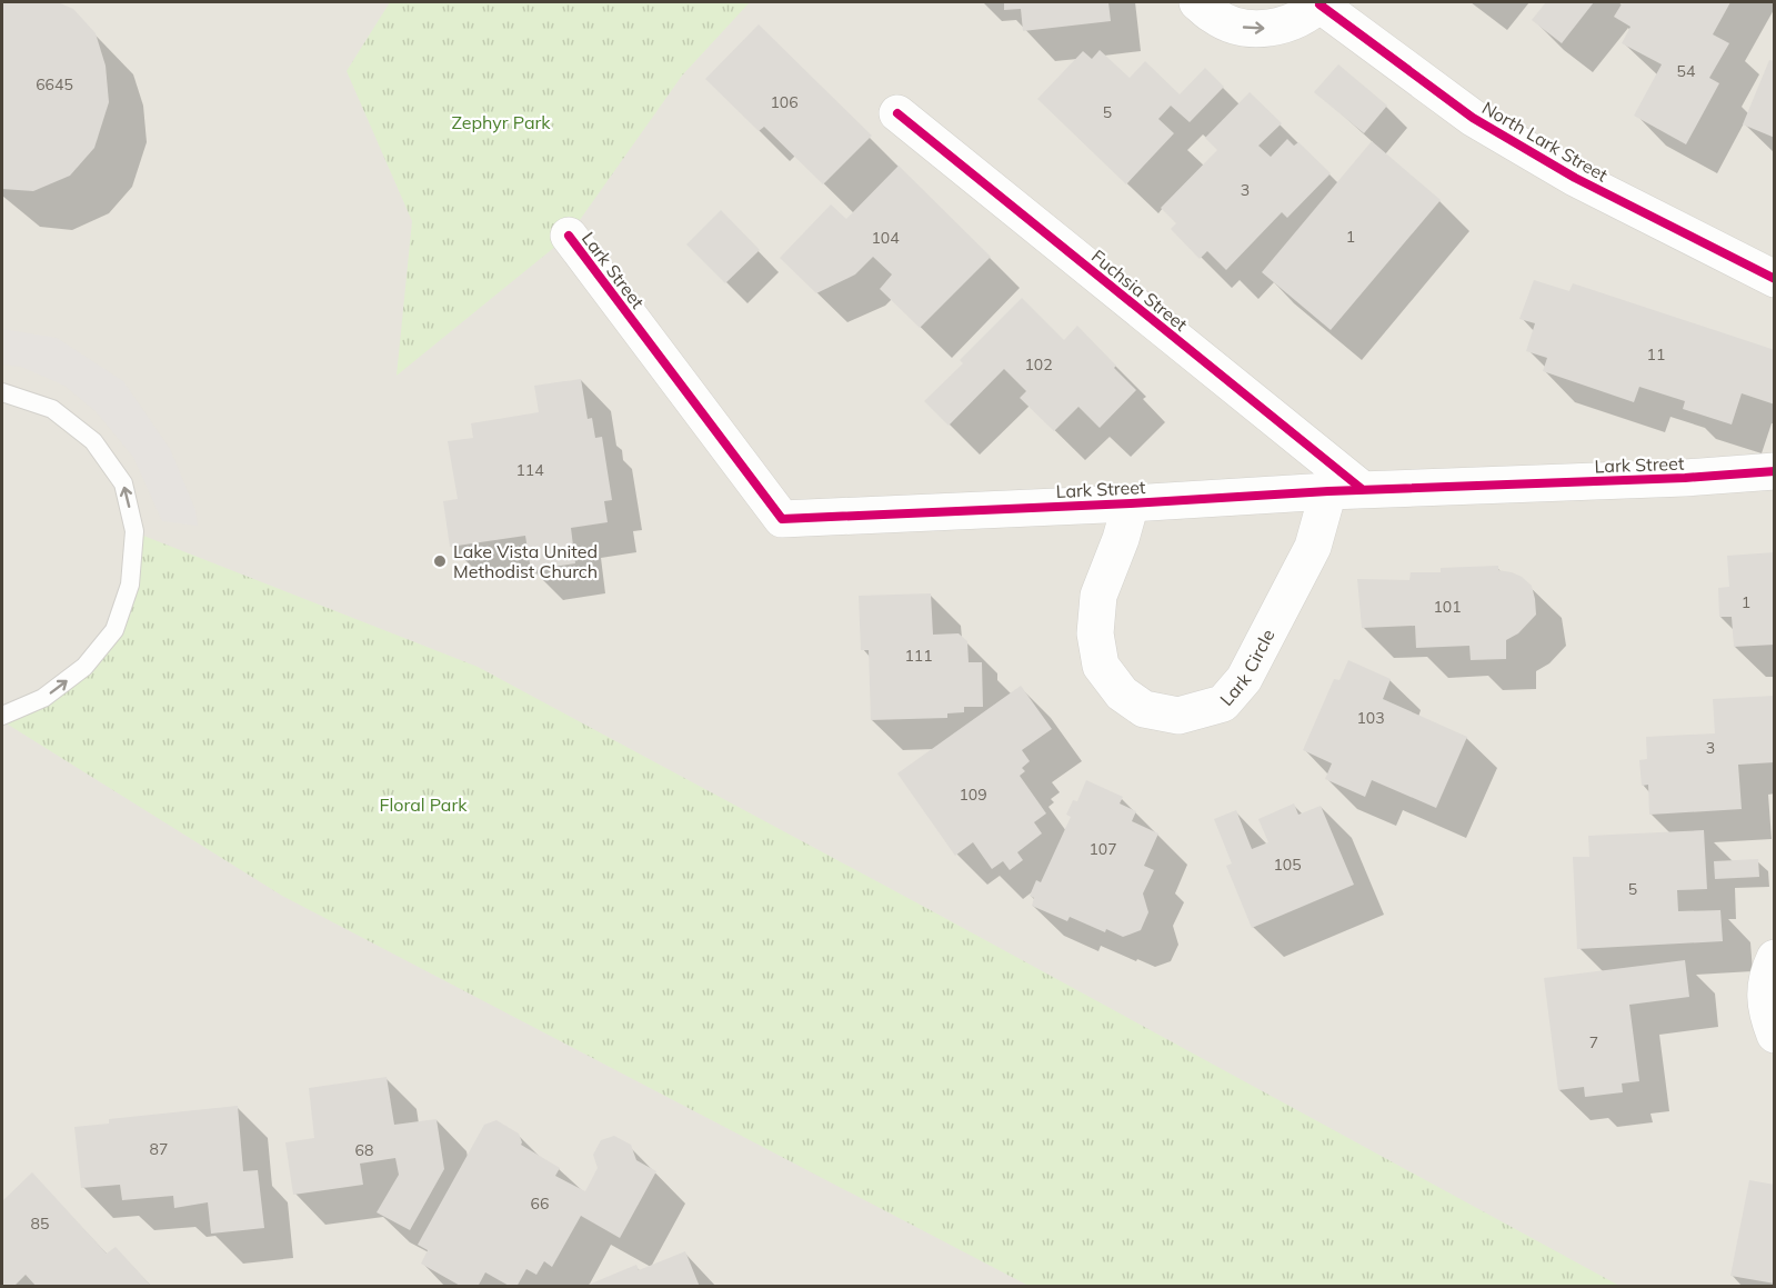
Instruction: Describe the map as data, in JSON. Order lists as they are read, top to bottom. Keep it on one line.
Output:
{"streets":{"street":["North Lark Street","Lark Street","Fuchsia Street","Lark Circle"]},"crossings":[["Lark Street","Fuchsia Street"],["Lark Street","Lark Circle"],["Fuchsia Street","Lark Circle"]],"parks":["Zephyr Park","Floral Park"],"places":["Lake Vista United Methodist Church"],"house_numbers":["54","6645","106","5","3","1","104","11","102","114","1","101","111","103","3","109","107","105","5","7","87","68","66","85"]}
